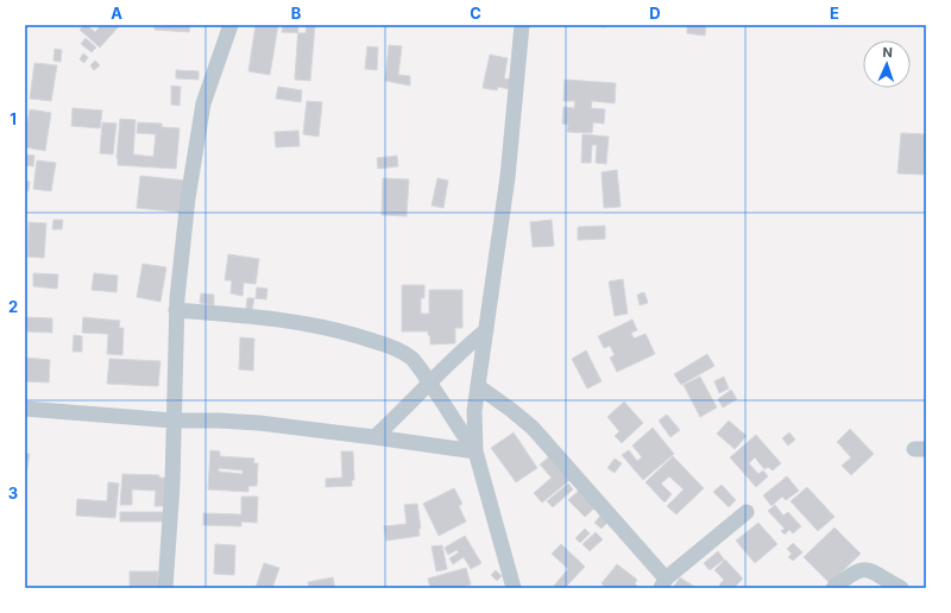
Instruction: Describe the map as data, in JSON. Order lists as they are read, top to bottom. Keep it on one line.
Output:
{"north":"top","grid":{"columns":["A","B","C","D","E"],"rows":["1","2","3"]}}
